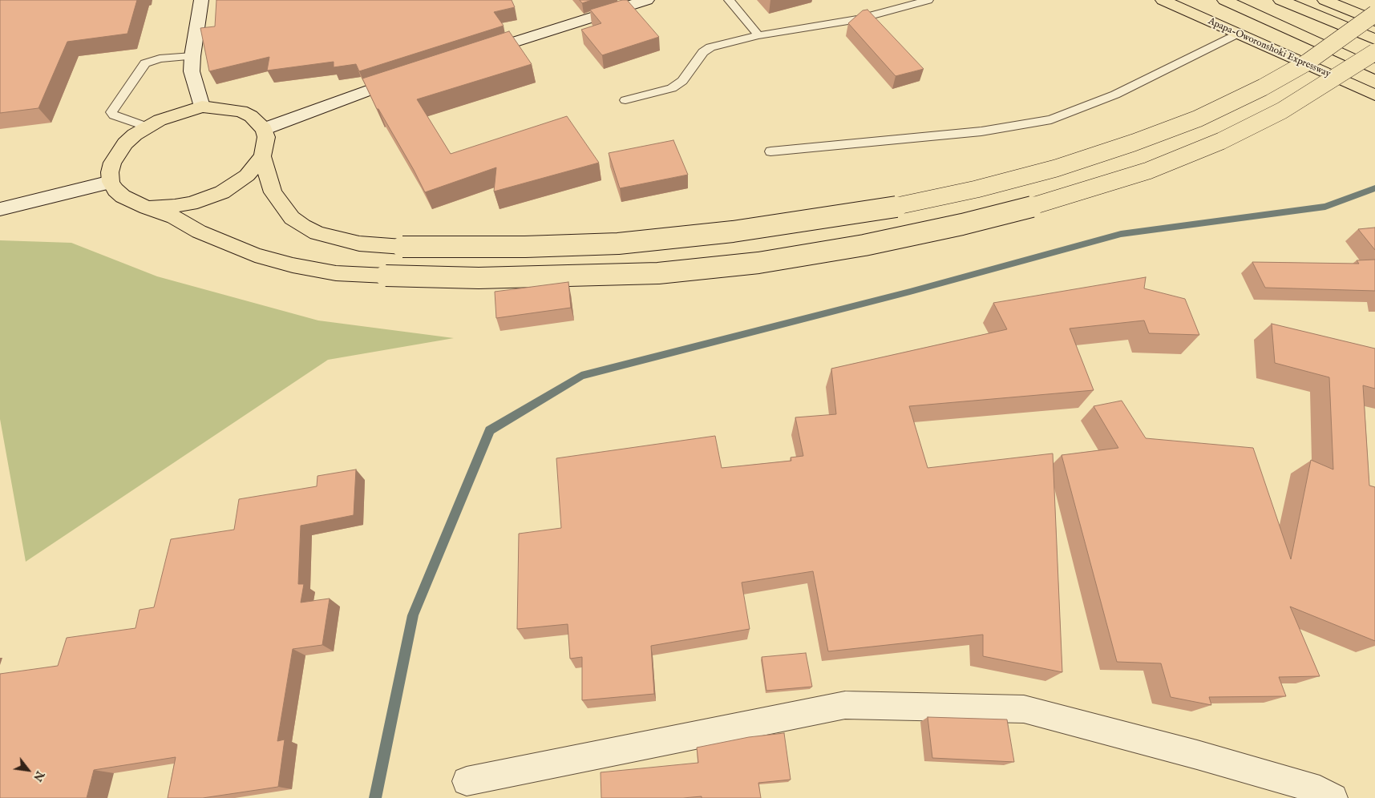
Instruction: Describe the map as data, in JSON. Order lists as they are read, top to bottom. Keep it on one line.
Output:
{"streets":{"main road":["Apapa-Oworonshoki Expressway"]},"north":"bottom right"}
